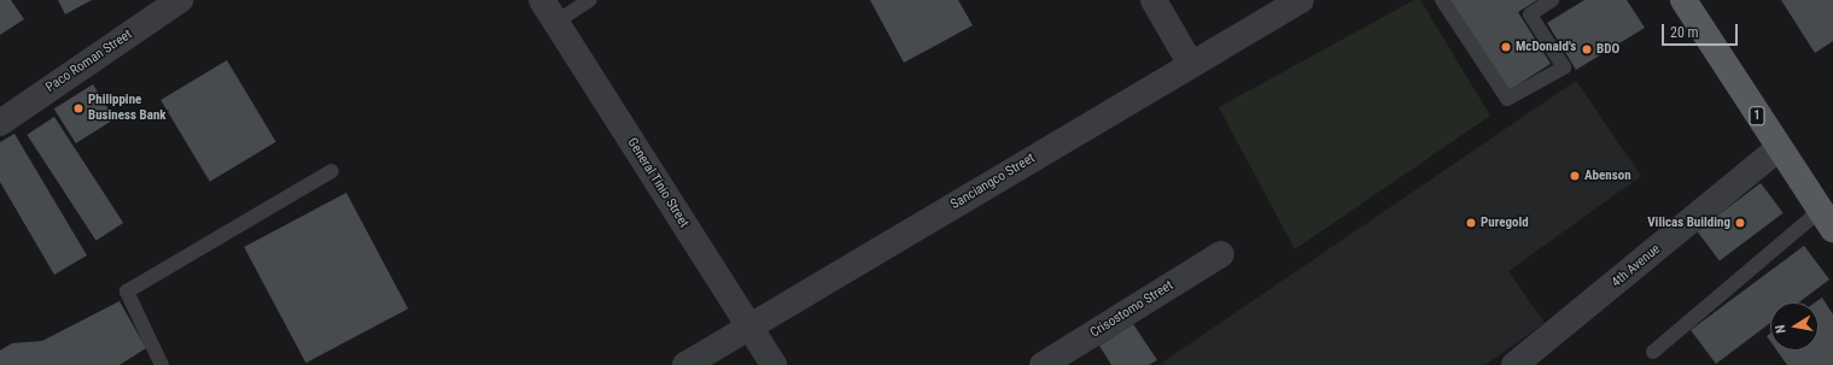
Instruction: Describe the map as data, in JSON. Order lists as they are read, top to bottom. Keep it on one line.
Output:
{"streets":{"main road":["1"],"street":["Paco Roman Street","Sanciangco Street","General Tinio Street","4th Avenue","Crisostomo Street"]},"crossings":[["1","4th Avenue"],["Sanciangco Street","General Tinio Street"]],"places":["McDonald's","BDO","Philippine Business Bank","Abenson","Puregold","Vilicas Building"],"scale_bar":"20 m","north":"left"}
